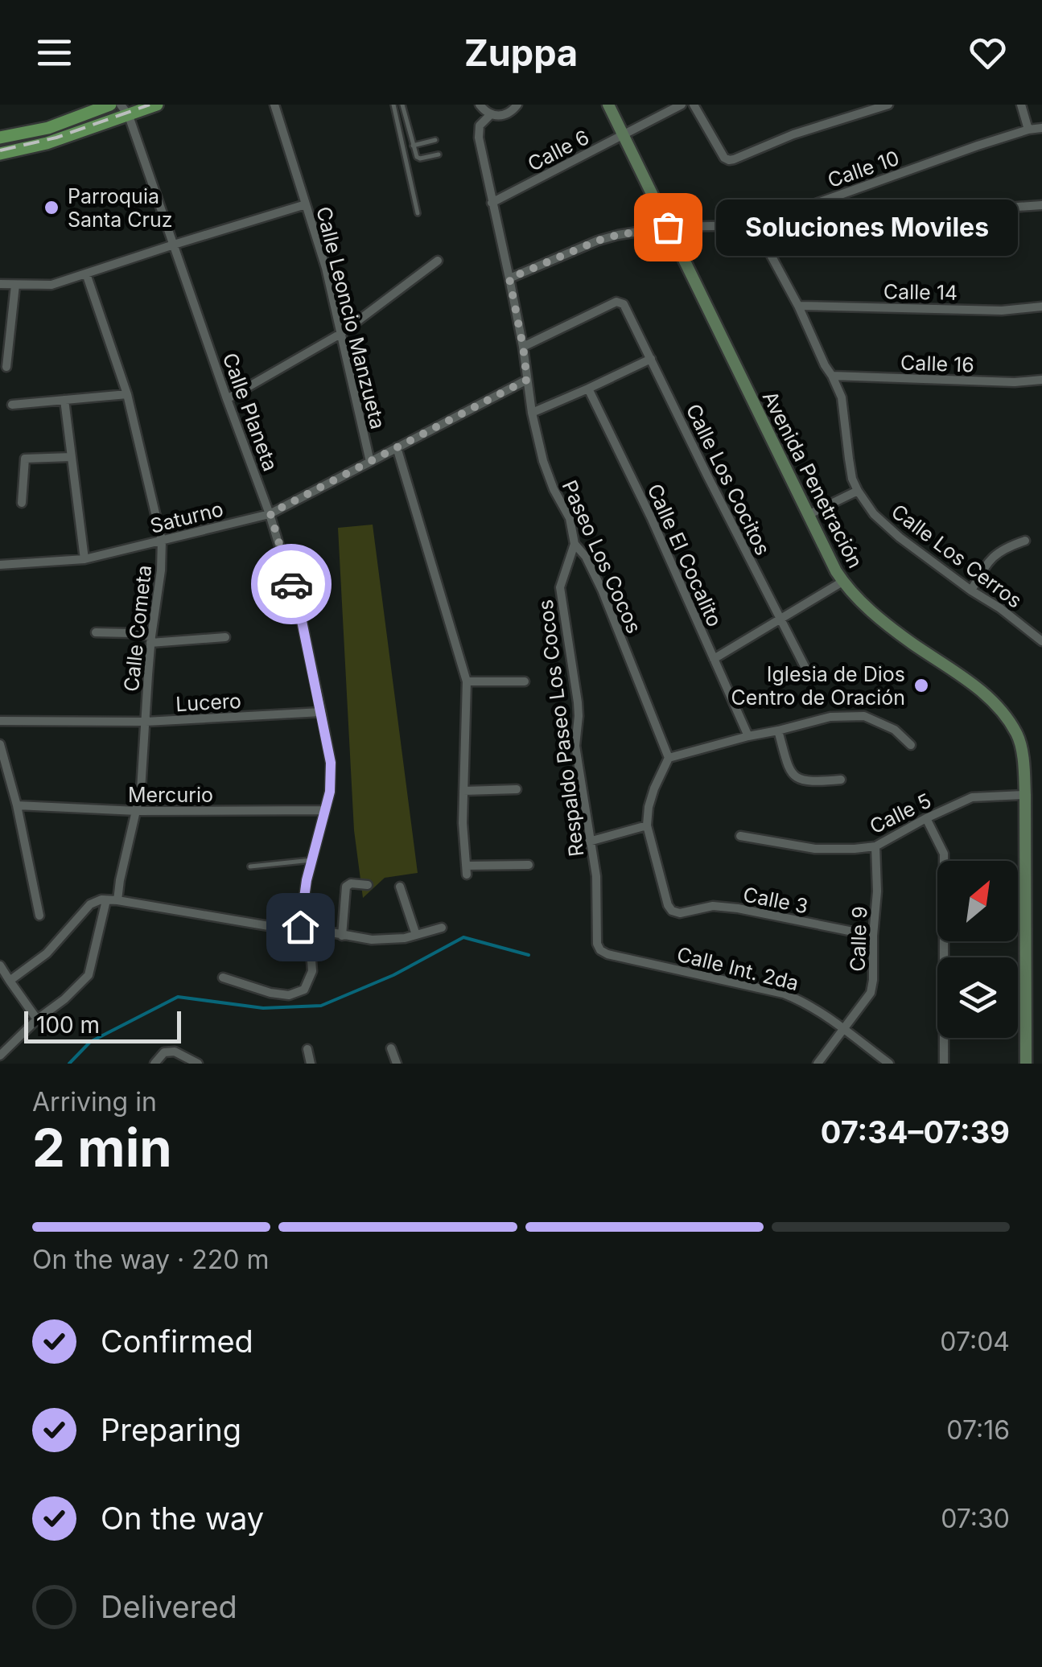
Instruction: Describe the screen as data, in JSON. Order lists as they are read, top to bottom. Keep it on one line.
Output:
{"streets":{"street":["Calle 6","Calle 10","Calle 14","Calle Leoncio Manzueta","Calle 16","Calle Planeta","Calle Los Cocitos","Avenida Penetración","Saturno","Calle El Cocalito","Calle Los Cerros","Paseo Los Cocos","Calle Cometa","Lucero","Respaldo Paseo Los Cocos","Mercurio","Calle 5","Calle 3","Calle 9","Calle Int. 2da"]},"crossings":[["Calle 6","Avenida Penetración"],["Calle 6","Paseo Los Cocos"],["Calle 10","Avenida Penetración"],["Calle 10","Calle Los Cerros"],["Calle 10","Paseo Los Cocos"],["Calle 14","Calle Los Cerros"],["Calle Leoncio Manzueta","Saturno"],["Calle 16","Calle Los Cerros"],["Calle Planeta","Saturno"],["Calle Planeta","Lucero"],["Calle Planeta","Mercurio"],["Calle Los Cocitos","Paseo Los Cocos"],["Avenida Penetración","Calle 5"],["Saturno","Calle Cometa"],["Paseo Los Cocos","Respaldo Paseo Los Cocos"],["Calle Cometa","Lucero"],["Calle Cometa","Mercurio"],["Respaldo Paseo Los Cocos","Calle Int. 2da"],["Calle 5","Calle 9"],["Calle 3","Calle 9"],["Calle 9","Calle Int. 2da"]],"places":["Parroquia Santa Cruz","Soluciones Moviles","Iglesia de Dios Centro de Oración"],"scale_bar":"100 m","north":"top right","page":{"header":"Zuppa","bubble":"Soluciones Moviles","scale":"100 m","heading":["2 min","Arriving in","07:34–07:39"],"bar":"On the way · 220 m","list":[["Confirmed","07:04"],["Preparing","07:16"],["On the way","07:30"],"Delivered"]}}
